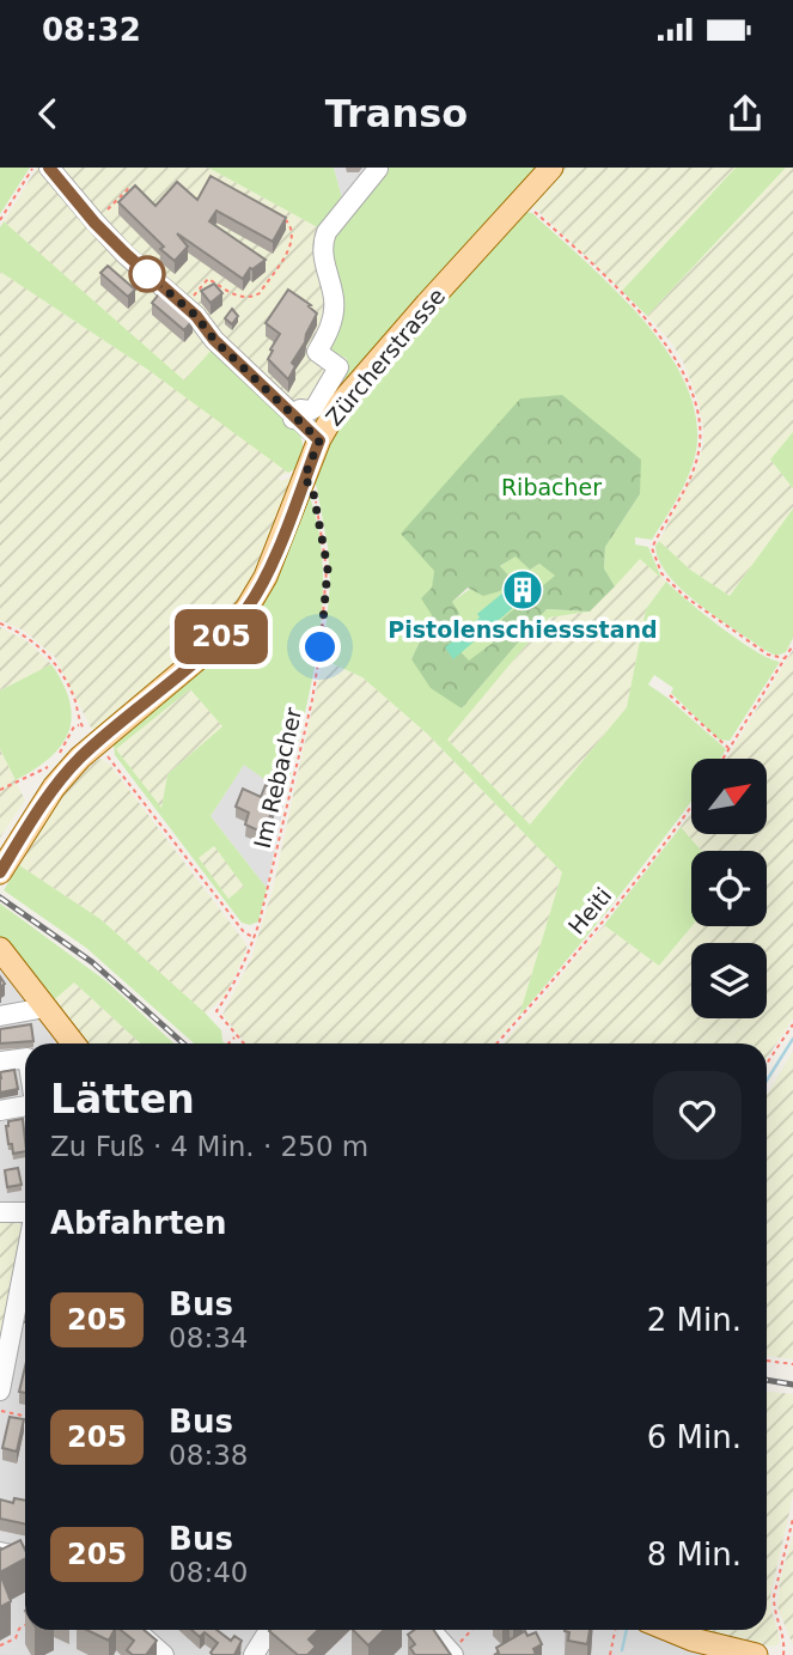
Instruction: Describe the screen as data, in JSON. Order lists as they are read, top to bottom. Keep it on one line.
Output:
{"streets":{"main road":["Zürcherstrasse"],"path":["Im Rebacher","Heiti"]},"crossings":[["Zürcherstrasse","Im Rebacher"]],"parks":["Ribacher"],"places":{"building":["Pistolenschiessstand"]},"lines":["bus line 205"],"north":"top right","page":{"status":"08:32","header":"Transo","on_map":"205","heading":[["Lätten","Zu Fuß · 4 Min. · 250 m"],"Abfahrten"],"list":[{"mark":"205","name":"Bus","note":"08:34","value":"2 Min."},{"mark":"205","name":"Bus","note":"08:38","value":"6 Min."},{"mark":"205","name":"Bus","note":"08:40","value":"8 Min."}]}}
